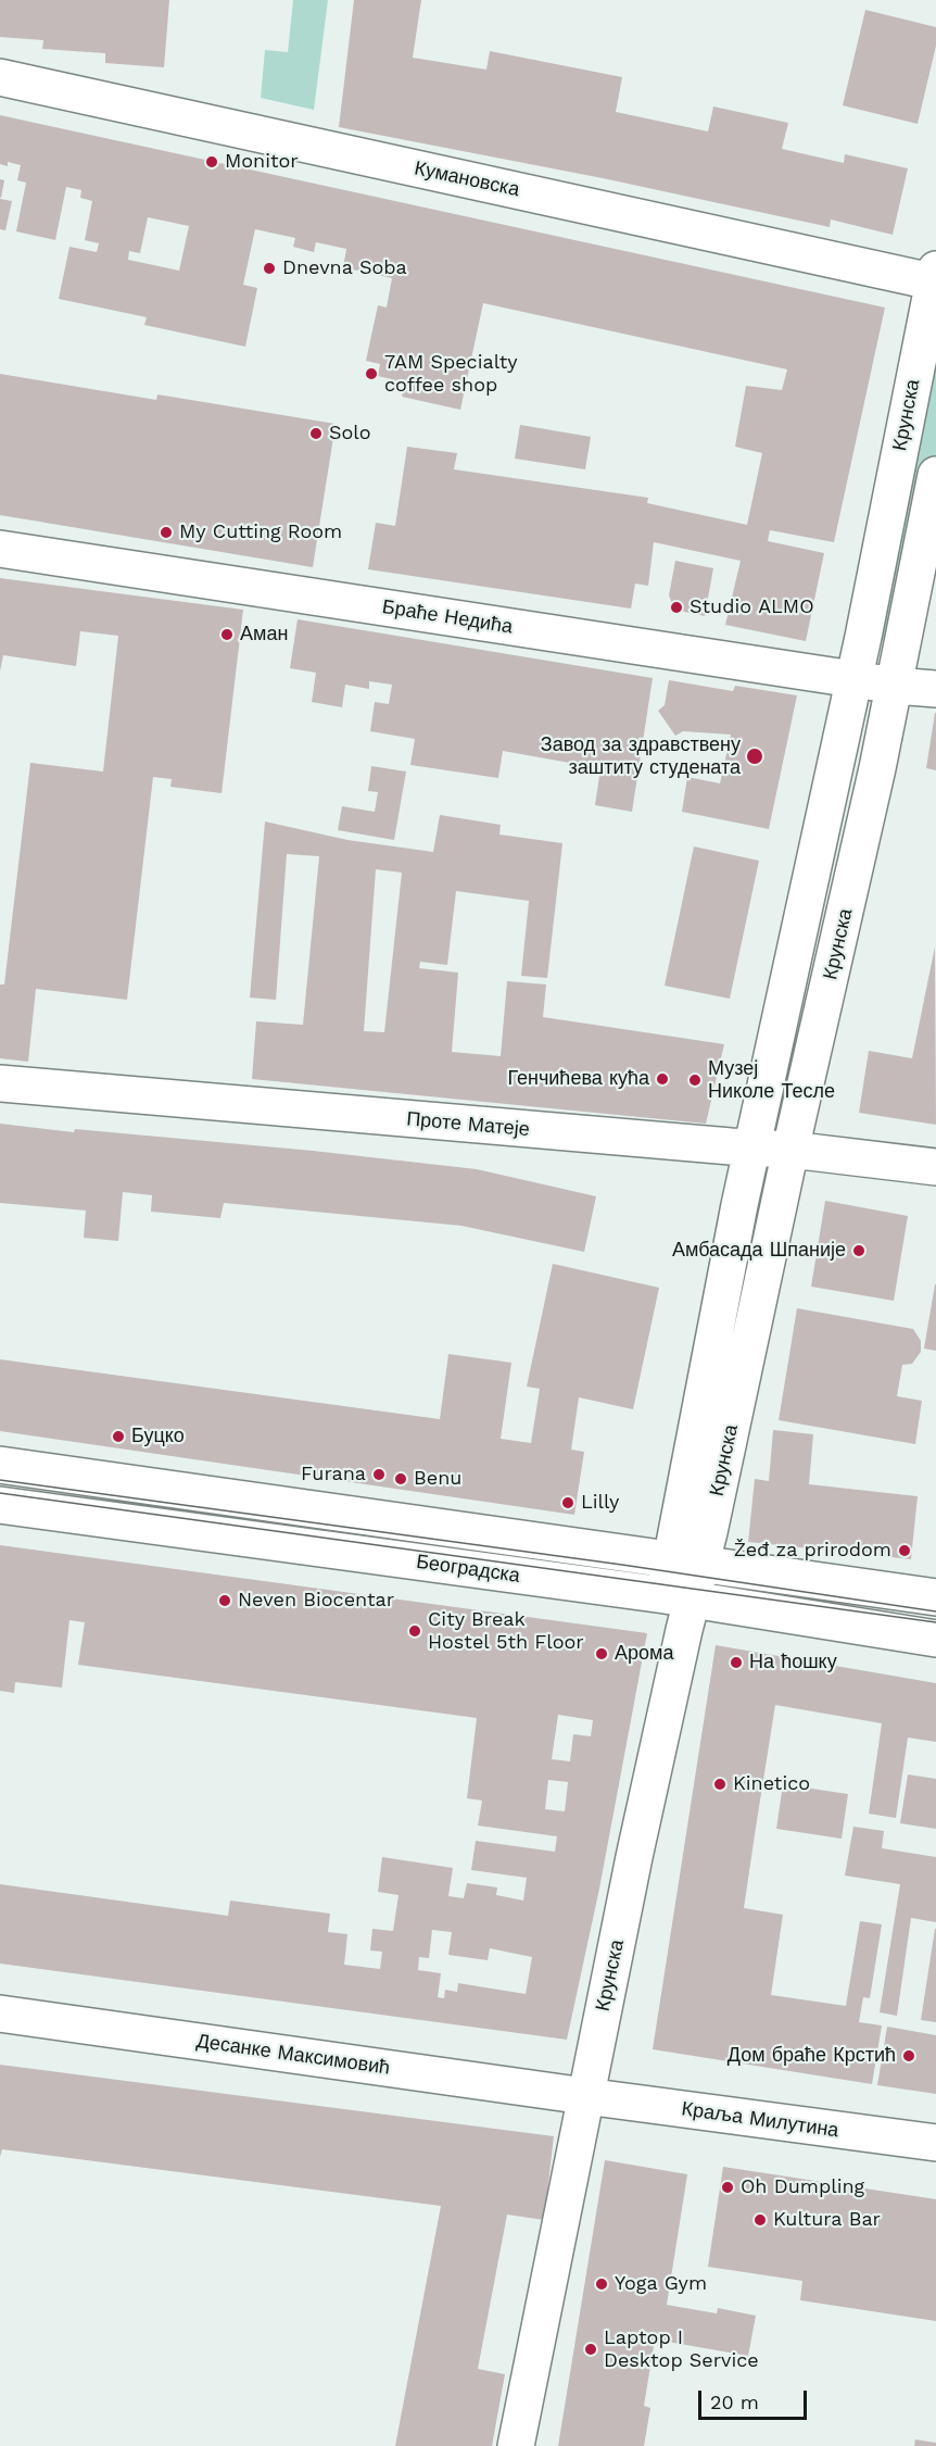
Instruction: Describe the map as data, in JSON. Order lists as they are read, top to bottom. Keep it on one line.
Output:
{"streets":{"street":["Кумановска","Крунска","Браће Недића","Проте Матеје","Београдска","Десанке Максимовић","Краља Милутина"]},"crossings":[["Кумановска","Крунска"],["Крунска","Браће Недића"],["Крунска","Проте Матеје"],["Крунска","Београдска"],["Крунска","Десанке Максимовић"],["Крунска","Краља Милутина"],["Десанке Максимовић","Краља Милутина"]],"places":["Monitor","Dnevna Soba","7AM Specialty coffee shop","Solo","My Cutting Room","Studio ALMO","Аман","Завод за здравствену заштиту студената","Генчићева кућа","Музеј Николе Тесле","Амбасада Шпаније","Буцко","Furana","Benu","Lilly","Žeđ za prirodom","Neven Biocentar","City Break Hostel 5th Floor","Арома","На ћошку","Kinetico","Дом браће Крстић","Oh Dumpling","Kultura Bar","Yoga Gym","Laptop I Desktop Service"],"scale_bar":"20 m"}
